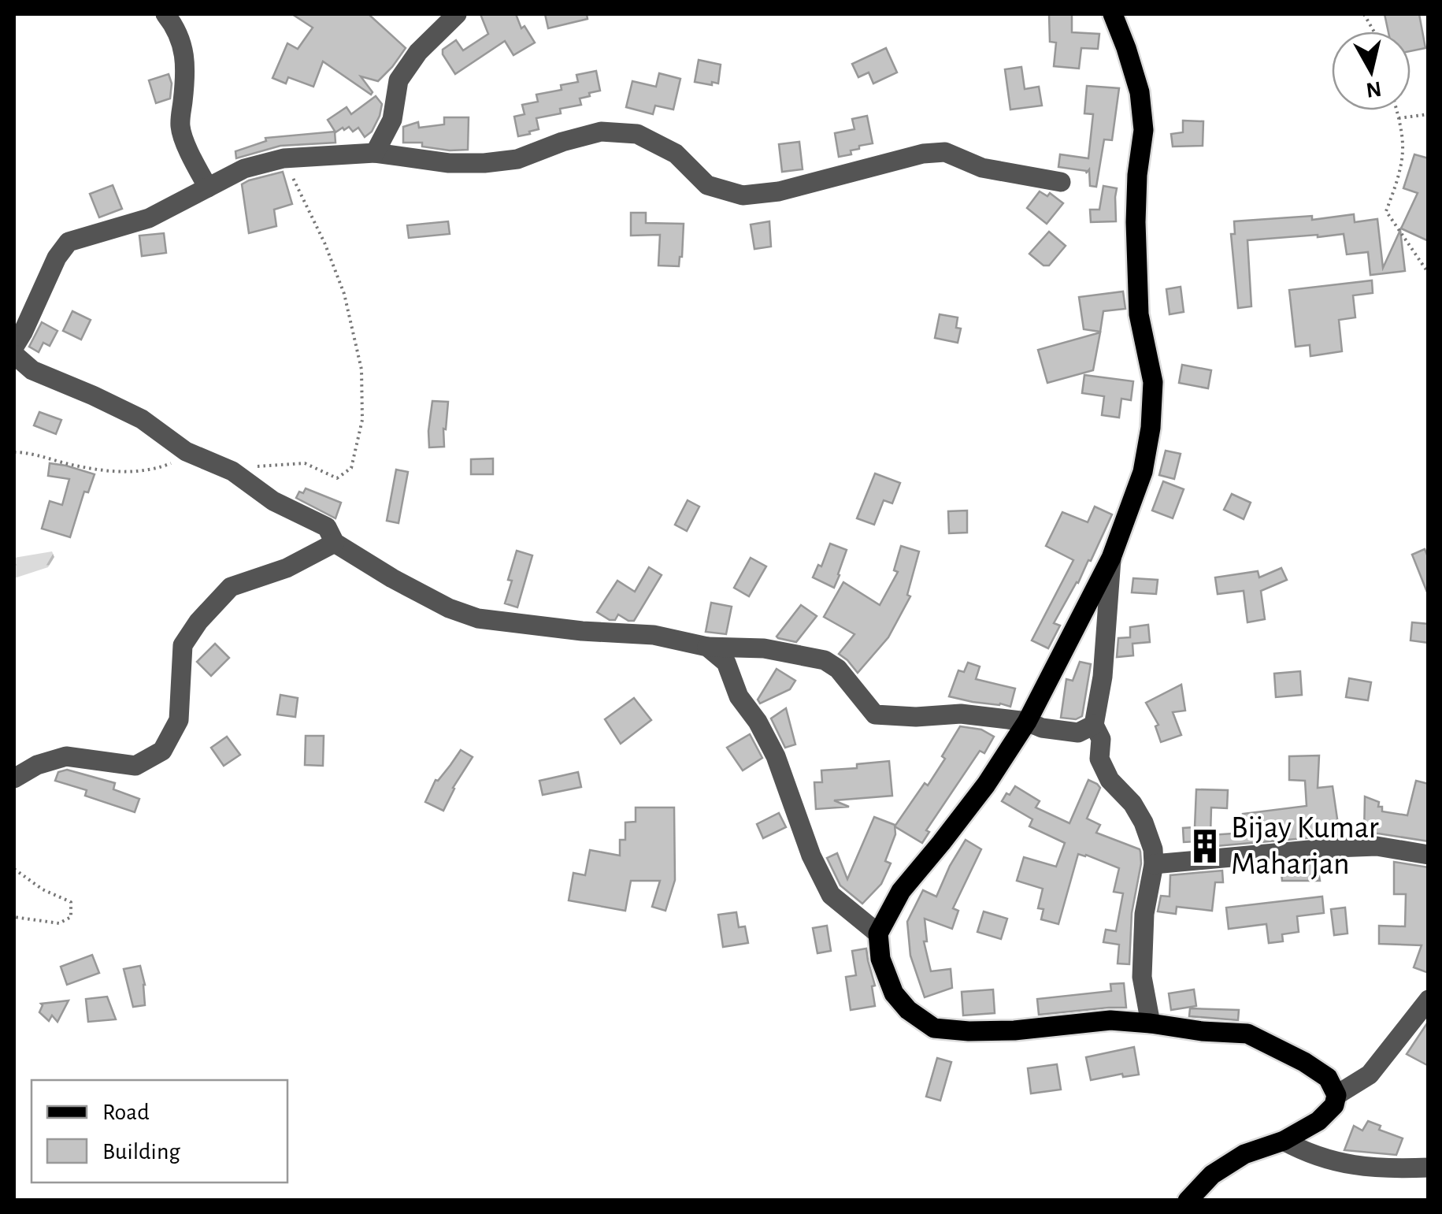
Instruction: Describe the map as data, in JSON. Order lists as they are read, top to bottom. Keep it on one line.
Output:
{"places":{"building":["Bijay Kumar Maharjan"]},"legend":["Road","Building"],"north":"bottom"}
